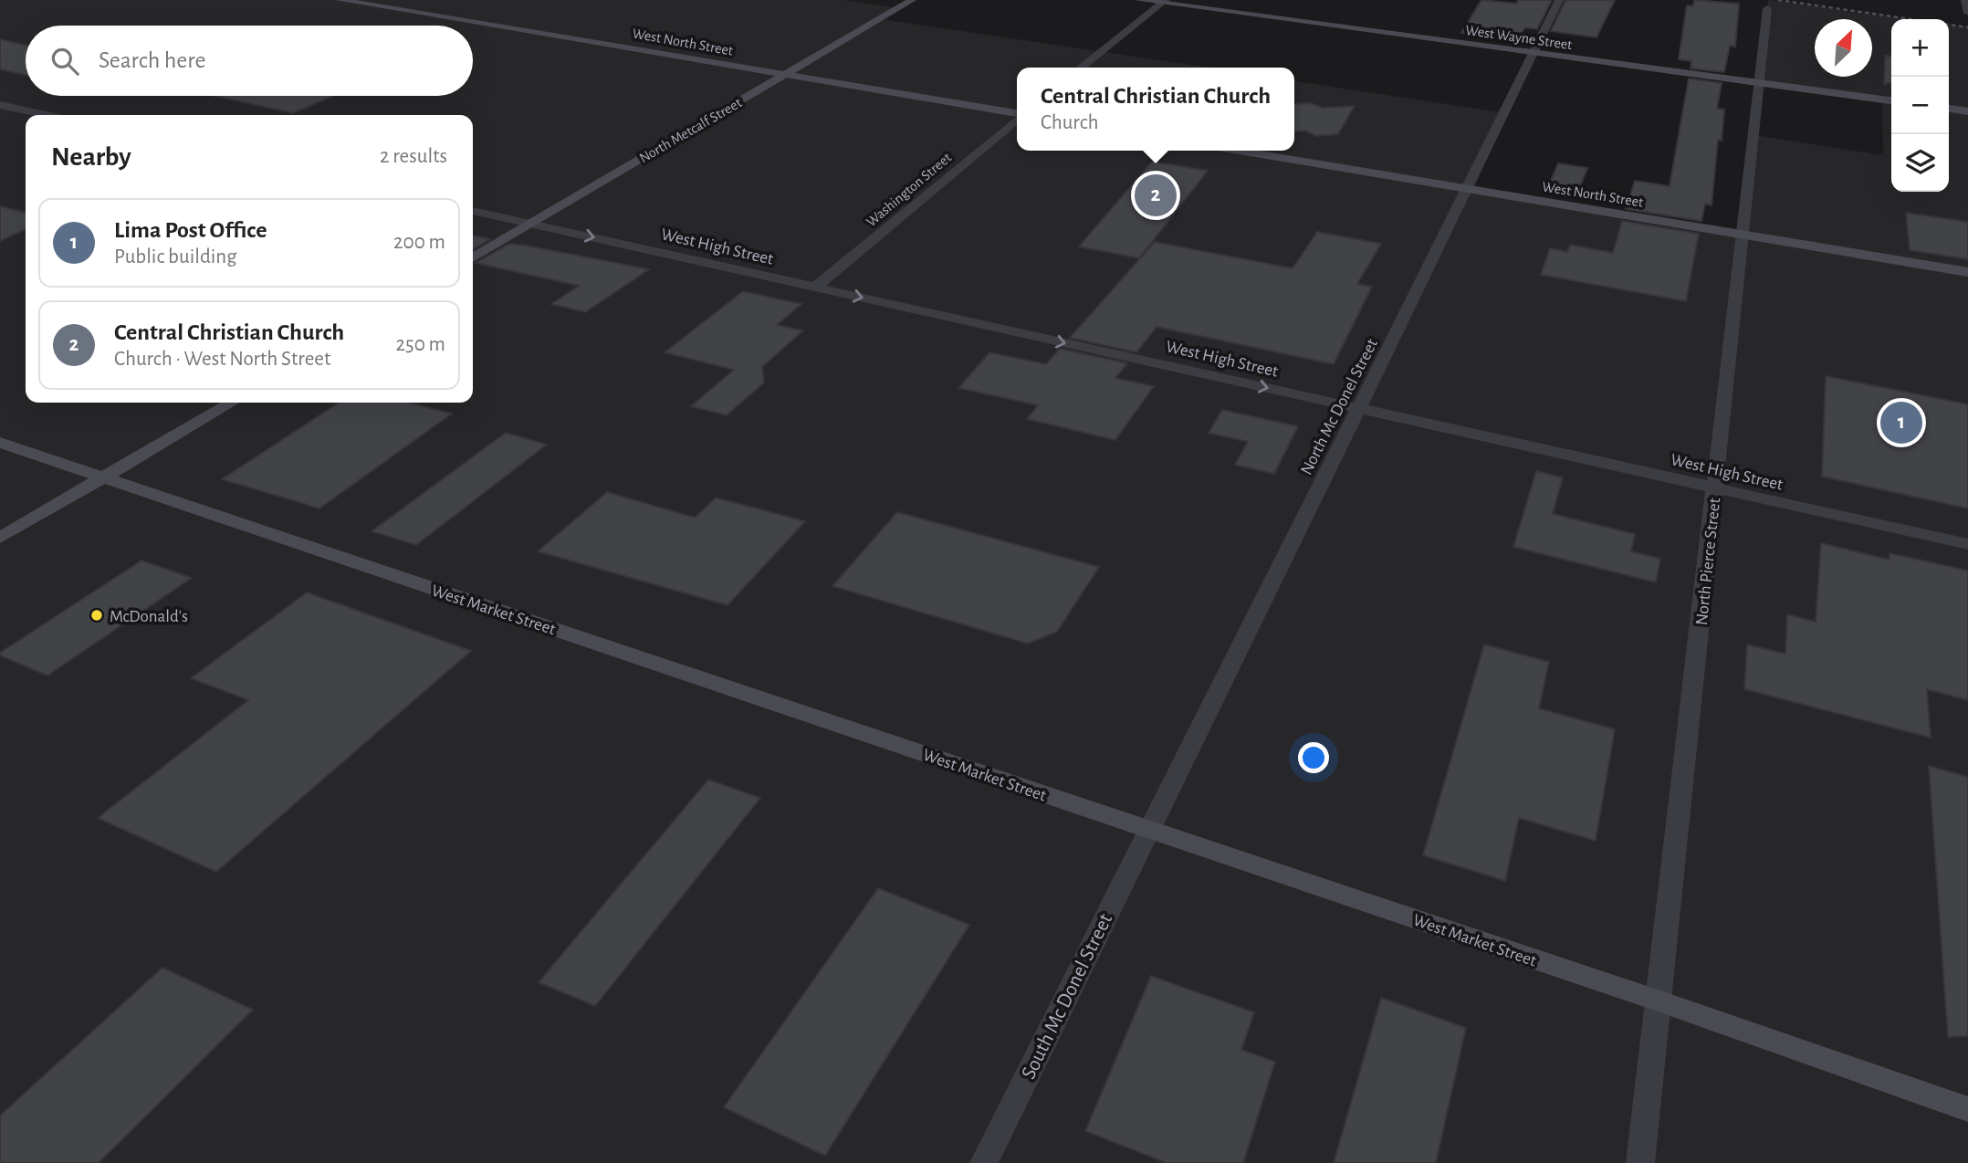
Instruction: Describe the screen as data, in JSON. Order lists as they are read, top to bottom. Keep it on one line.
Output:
{"streets":{"street":["West Wayne Street","West North Street","North Metcalf Street","Washington Street","West High Street","North Mc Donel Street","North Pierce Street","West Market Street","South Mc Donel Street"]},"crossings":[["West Wayne Street","North Mc Donel Street"],["West Wayne Street","North Pierce Street"],["West North Street","North Metcalf Street"],["West North Street","North Mc Donel Street"],["West North Street","North Pierce Street"],["North Metcalf Street","West High Street"],["Washington Street","West High Street"],["West High Street","North Mc Donel Street"],["West High Street","North Pierce Street"],["North Mc Donel Street","West Market Street"],["North Mc Donel Street","South Mc Donel Street"],["North Pierce Street","West Market Street"],["West Market Street","South Mc Donel Street"]],"one_way":["West High Street"],"places":["McDonald's"],"north":"top right","page":{"map_buttons":["+","−"],"search":"Search here","popup":["Central Christian Church","Church"],"heading":["Nearby","2 results"],"pins":["2","1"],"list":[{"mark":"1","name":"Lima Post Office","note":"Public building","value":"200 m"},{"mark":"2","name":"Central Christian Church","note":"Church · West North Street","value":"250 m"}]}}
